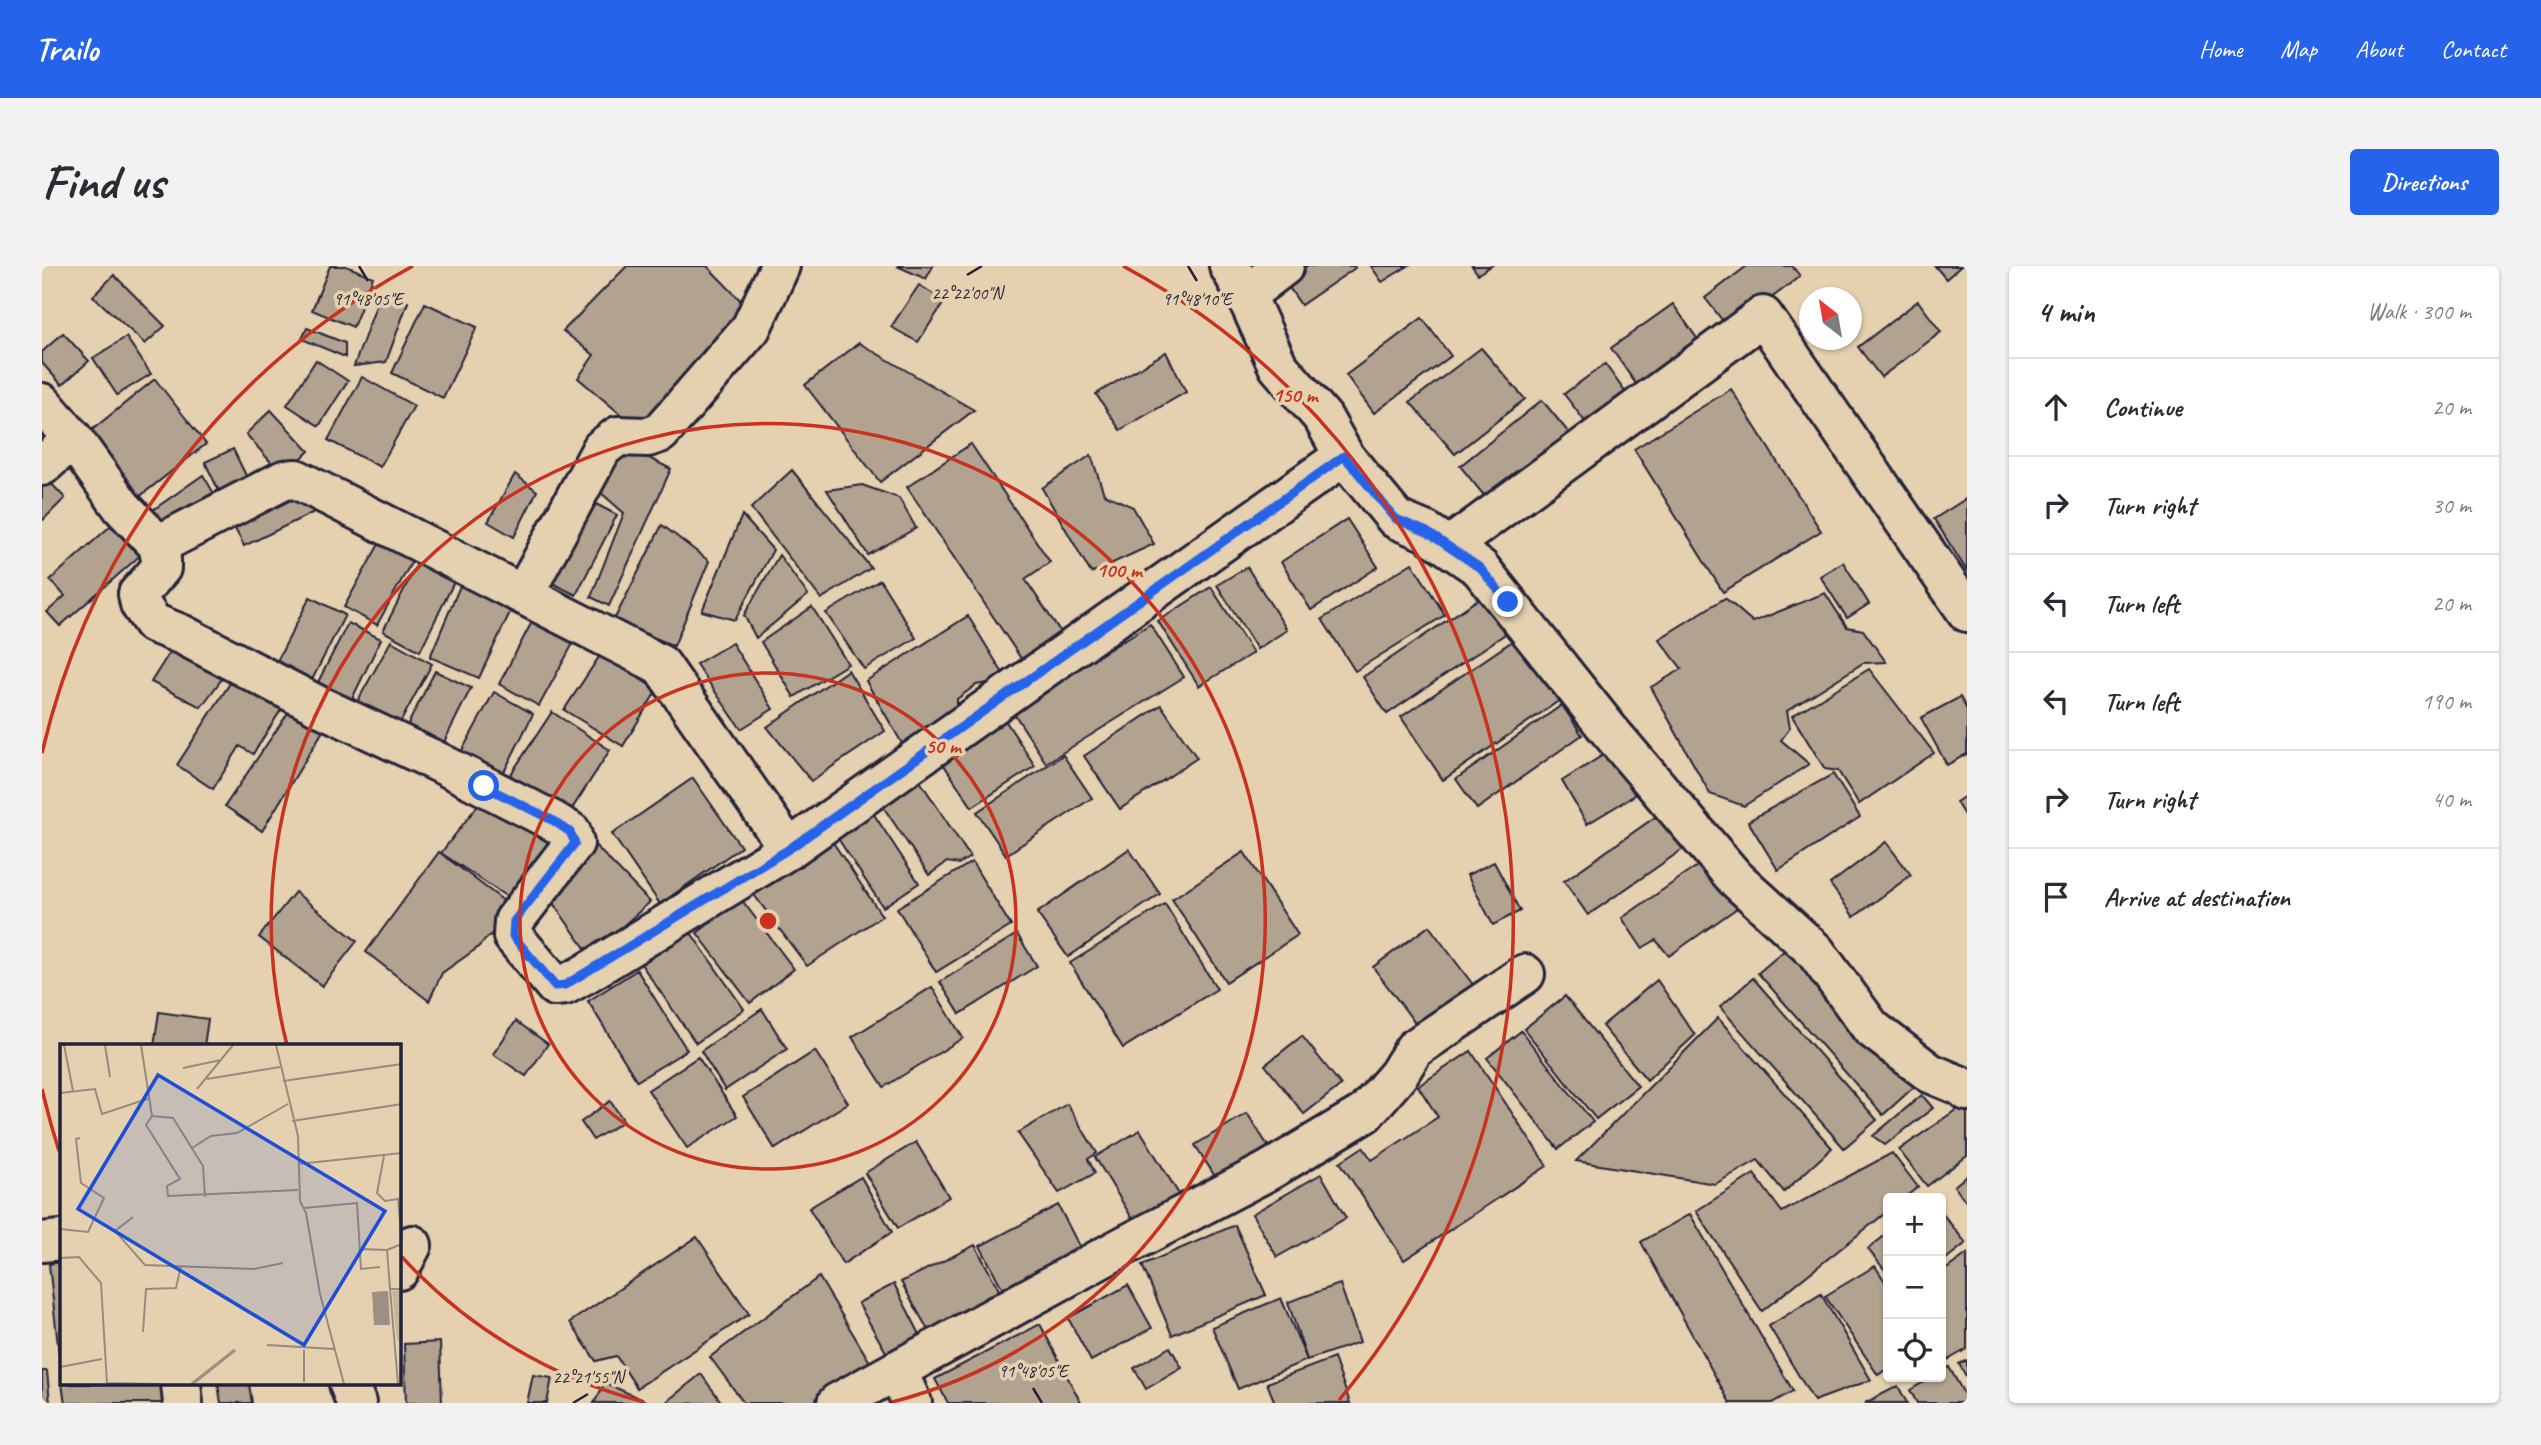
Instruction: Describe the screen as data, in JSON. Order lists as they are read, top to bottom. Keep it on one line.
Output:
{"north":"top left","page":{"header":"Trailo","nav":["Home","Map","About","Contact"],"buttons":"Directions","title":"Find us","heading":["4 min","Walk · 300 m"],"list":[["Continue","20 m"],["Turn right","30 m"],["Turn left","20 m"],["Turn left","190 m"],["Turn right","40 m"],"Arrive at destination"],"map_buttons":["+","−"]},"coordinates":["22°22'00\"N","91°48'05\"E","91°48'10\"E","22°21'55\"N"],"rings":["150 m","100 m","50 m"]}
